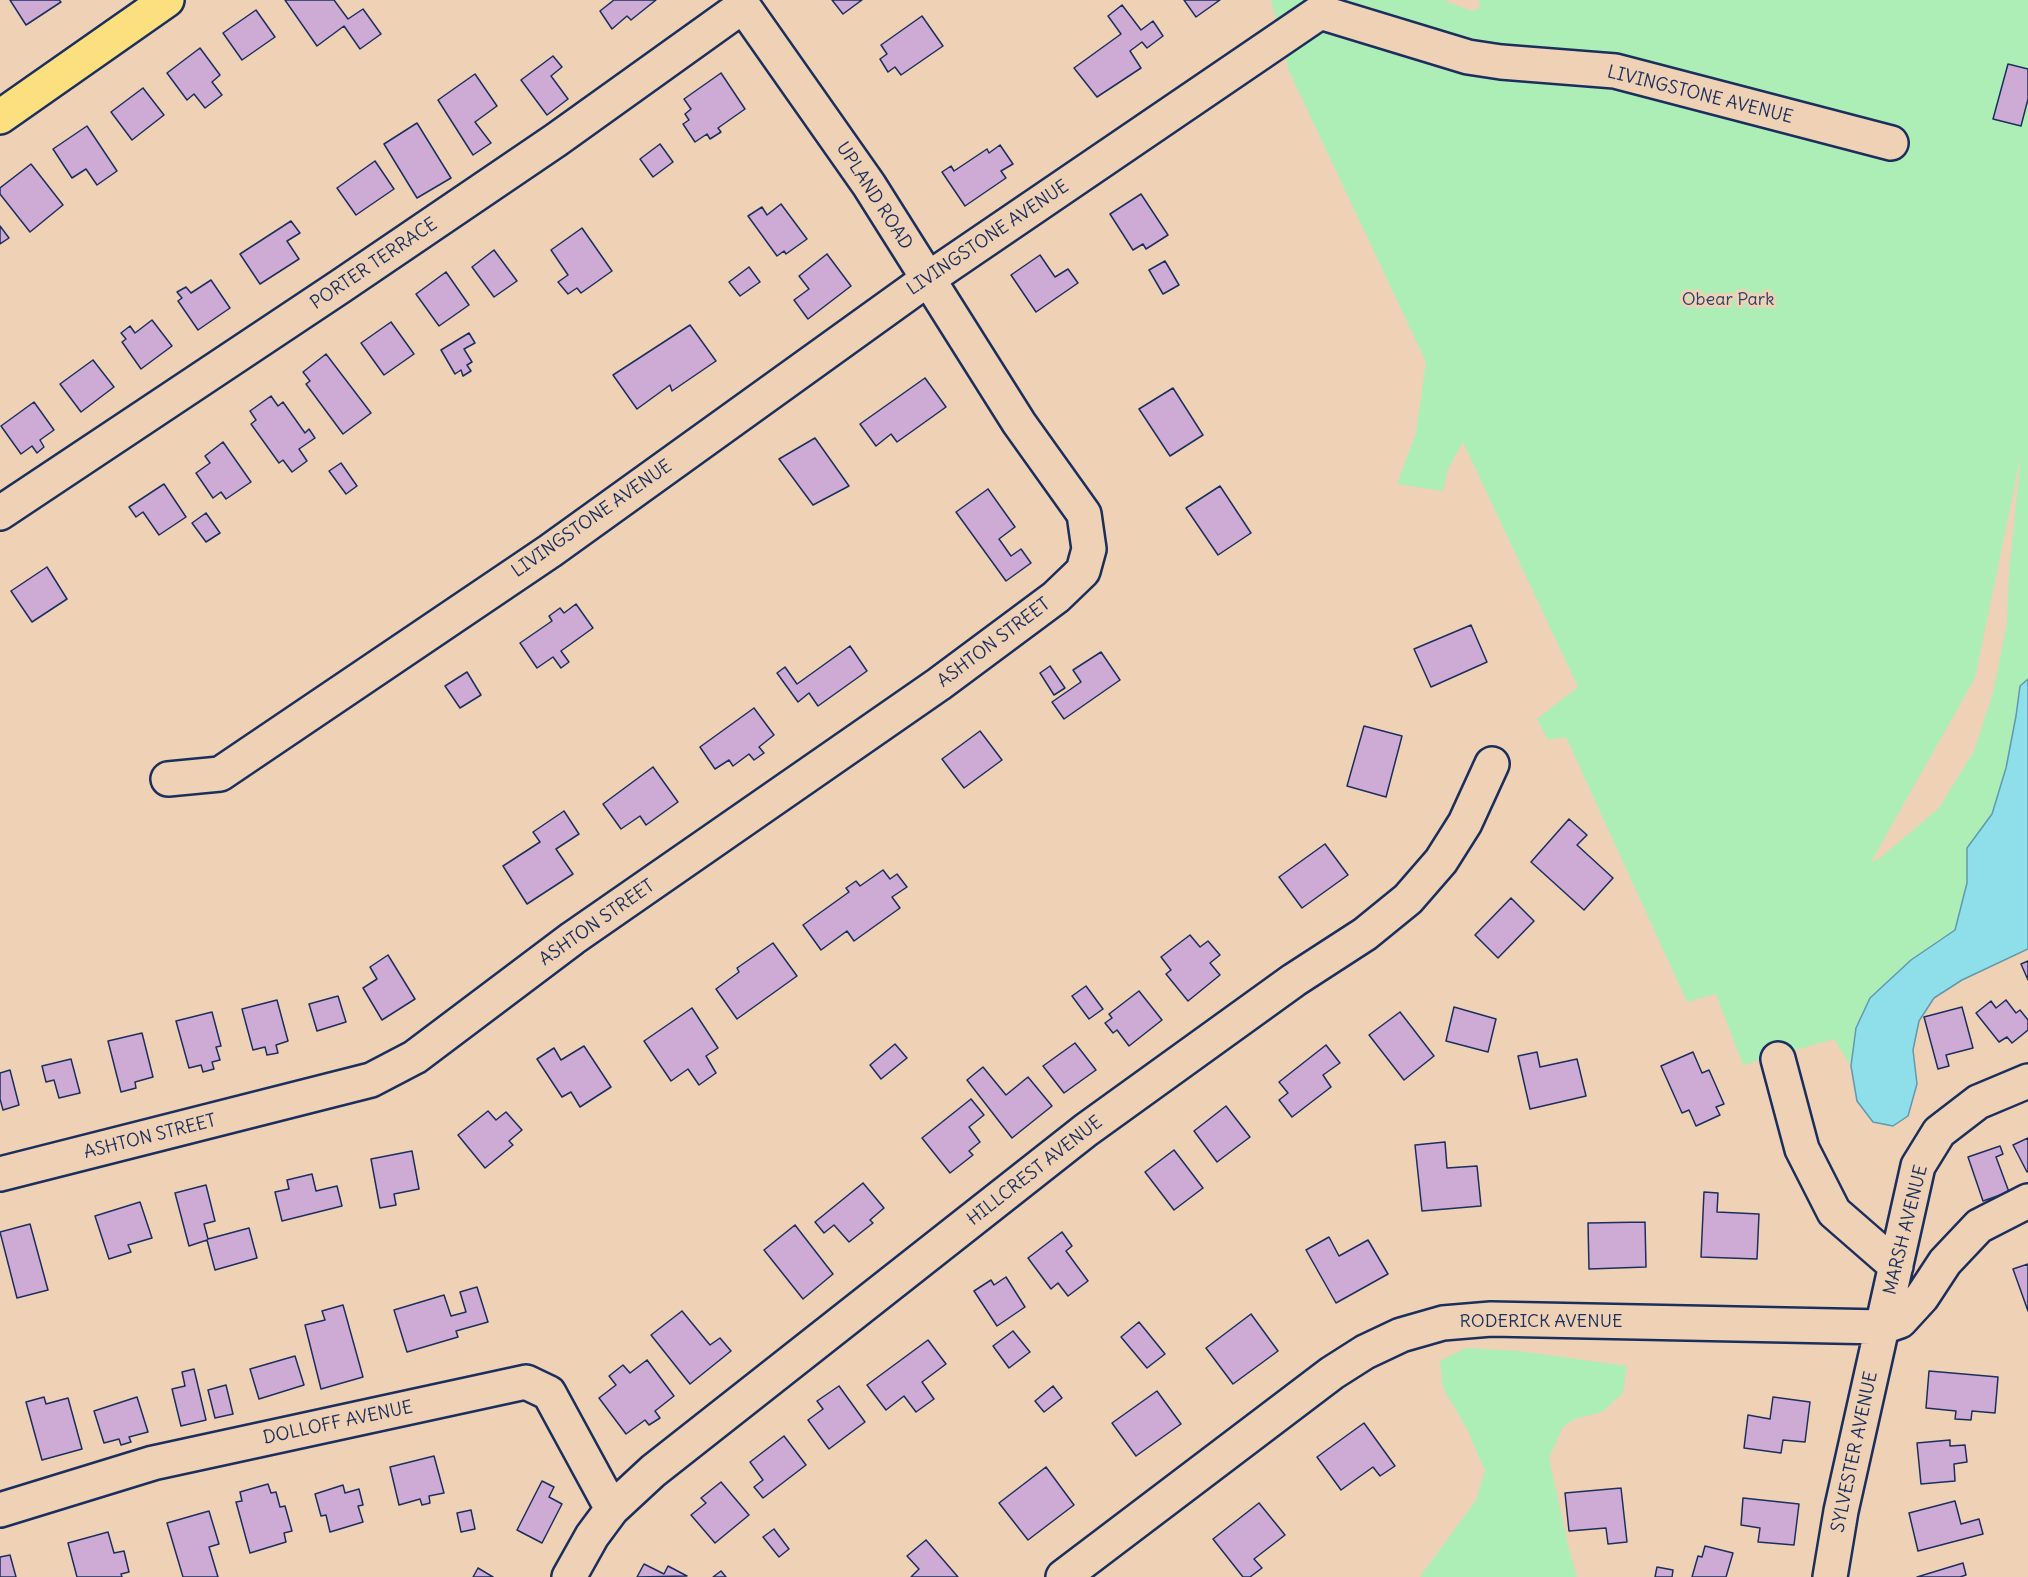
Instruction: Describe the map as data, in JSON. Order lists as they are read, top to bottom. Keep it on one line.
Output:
{"streets":{"street":["LIVINGSTONE AVENUE","UPLAND ROAD","PORTER TERRACE","ASHTON STREET","HILLCREST AVENUE","MARSH AVENUE","RODERICK AVENUE","DOLLOFF AVENUE","SYLVESTER AVENUE"]},"crossings":[["LIVINGSTONE AVENUE","UPLAND ROAD"],["UPLAND ROAD","PORTER TERRACE"],["UPLAND ROAD","ASHTON STREET"],["HILLCREST AVENUE","DOLLOFF AVENUE"],["MARSH AVENUE","RODERICK AVENUE"],["MARSH AVENUE","SYLVESTER AVENUE"],["RODERICK AVENUE","SYLVESTER AVENUE"]],"parks":["Obear Park"]}
